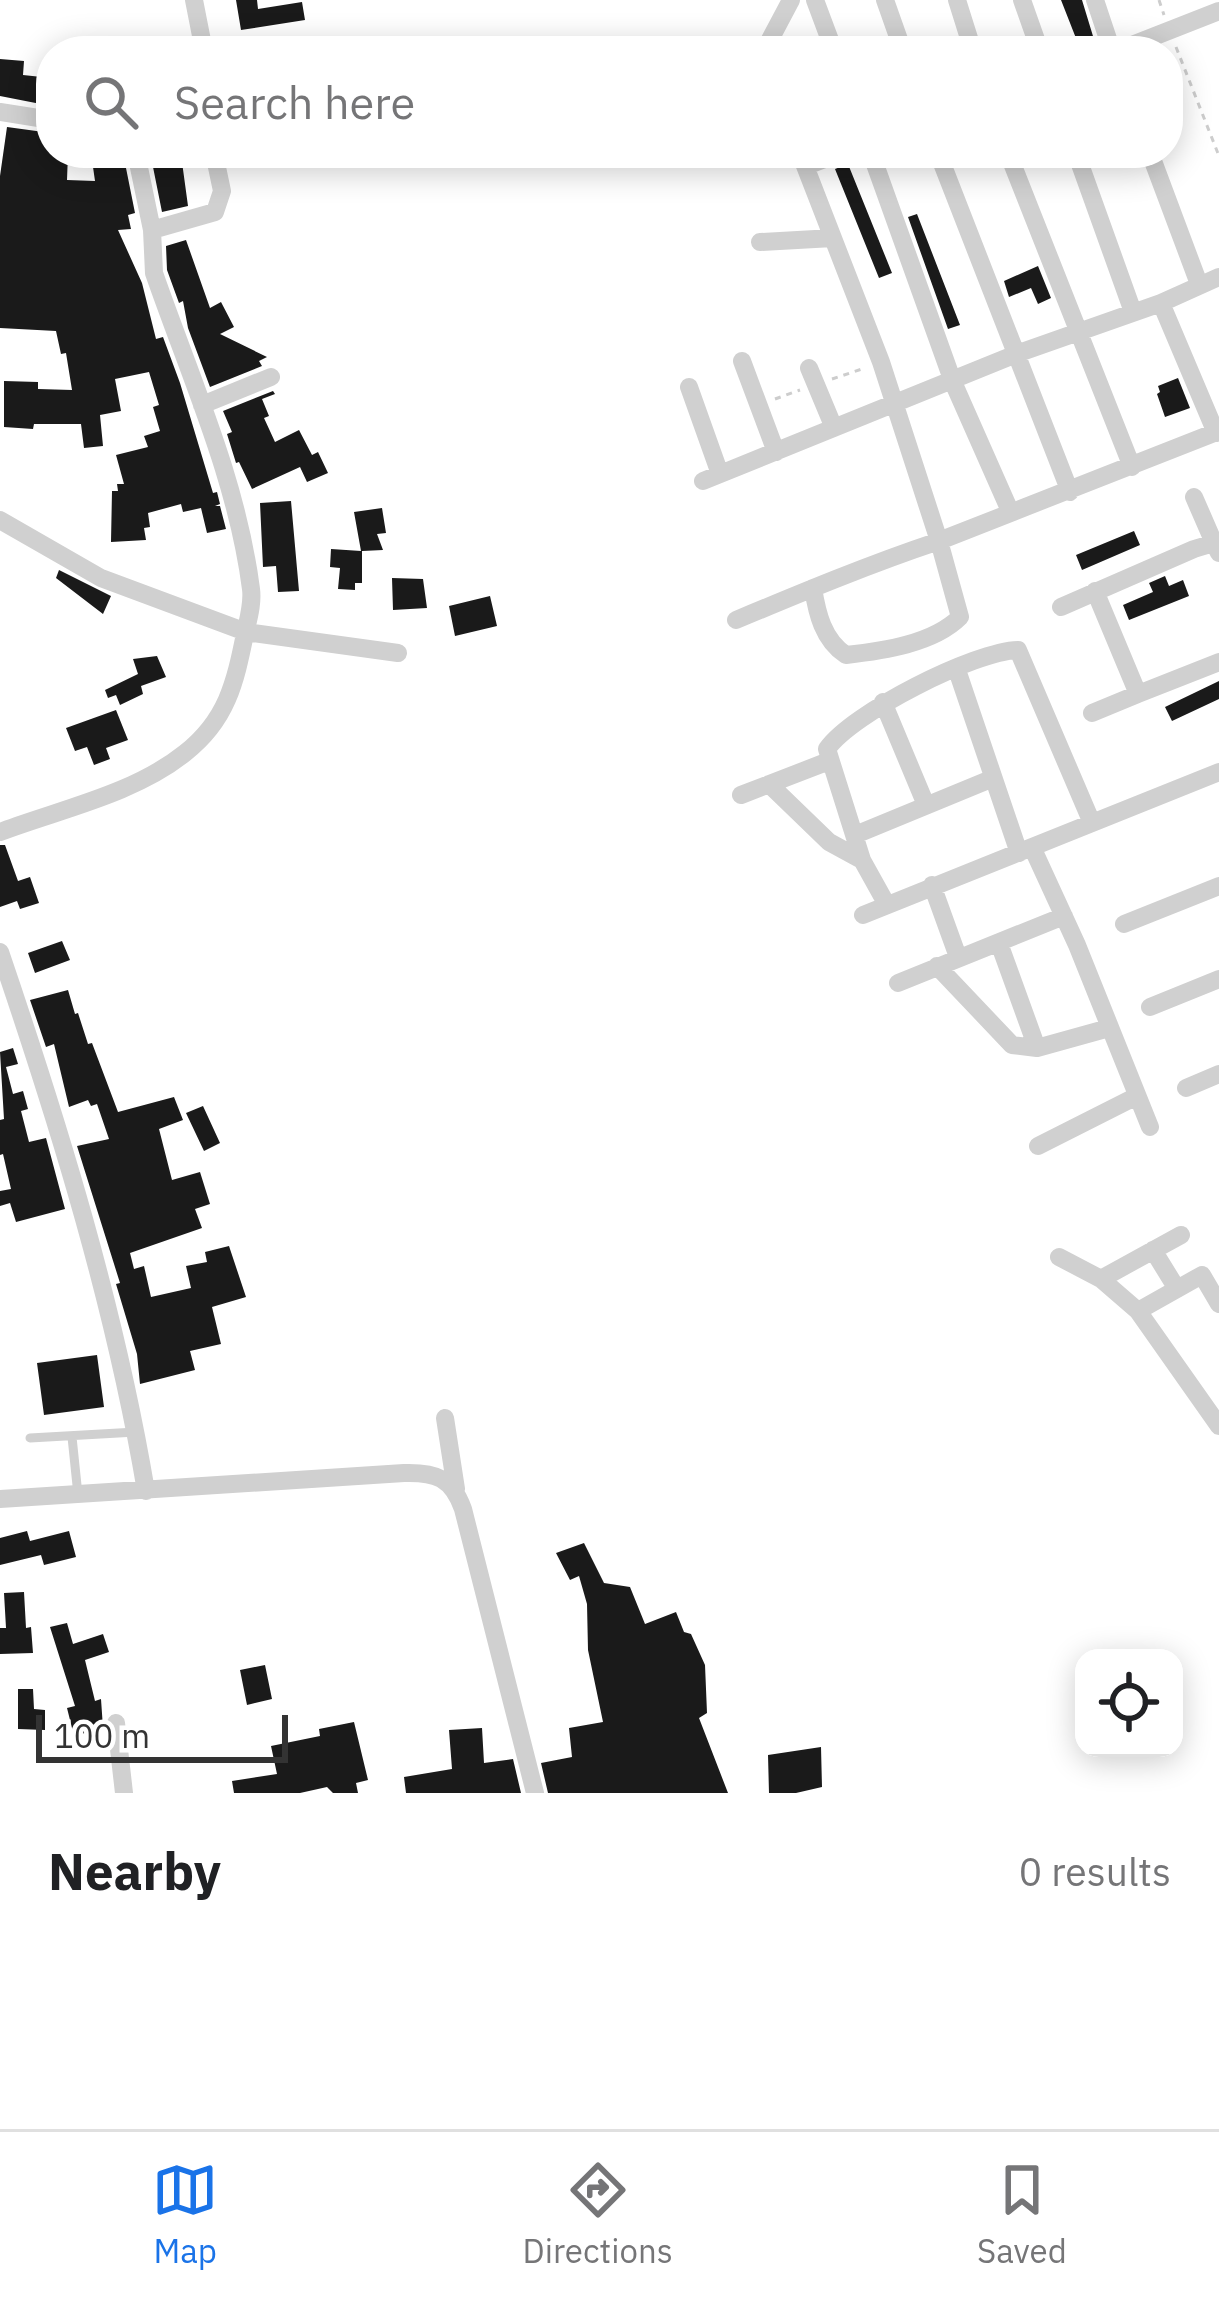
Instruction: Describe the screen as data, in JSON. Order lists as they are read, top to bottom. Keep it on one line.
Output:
{"scale_bar":"100 m","page":{"search":"Search here","scale":"100 m","heading":["Nearby","0 results"],"nav":["Map","Directions","Saved"]}}
